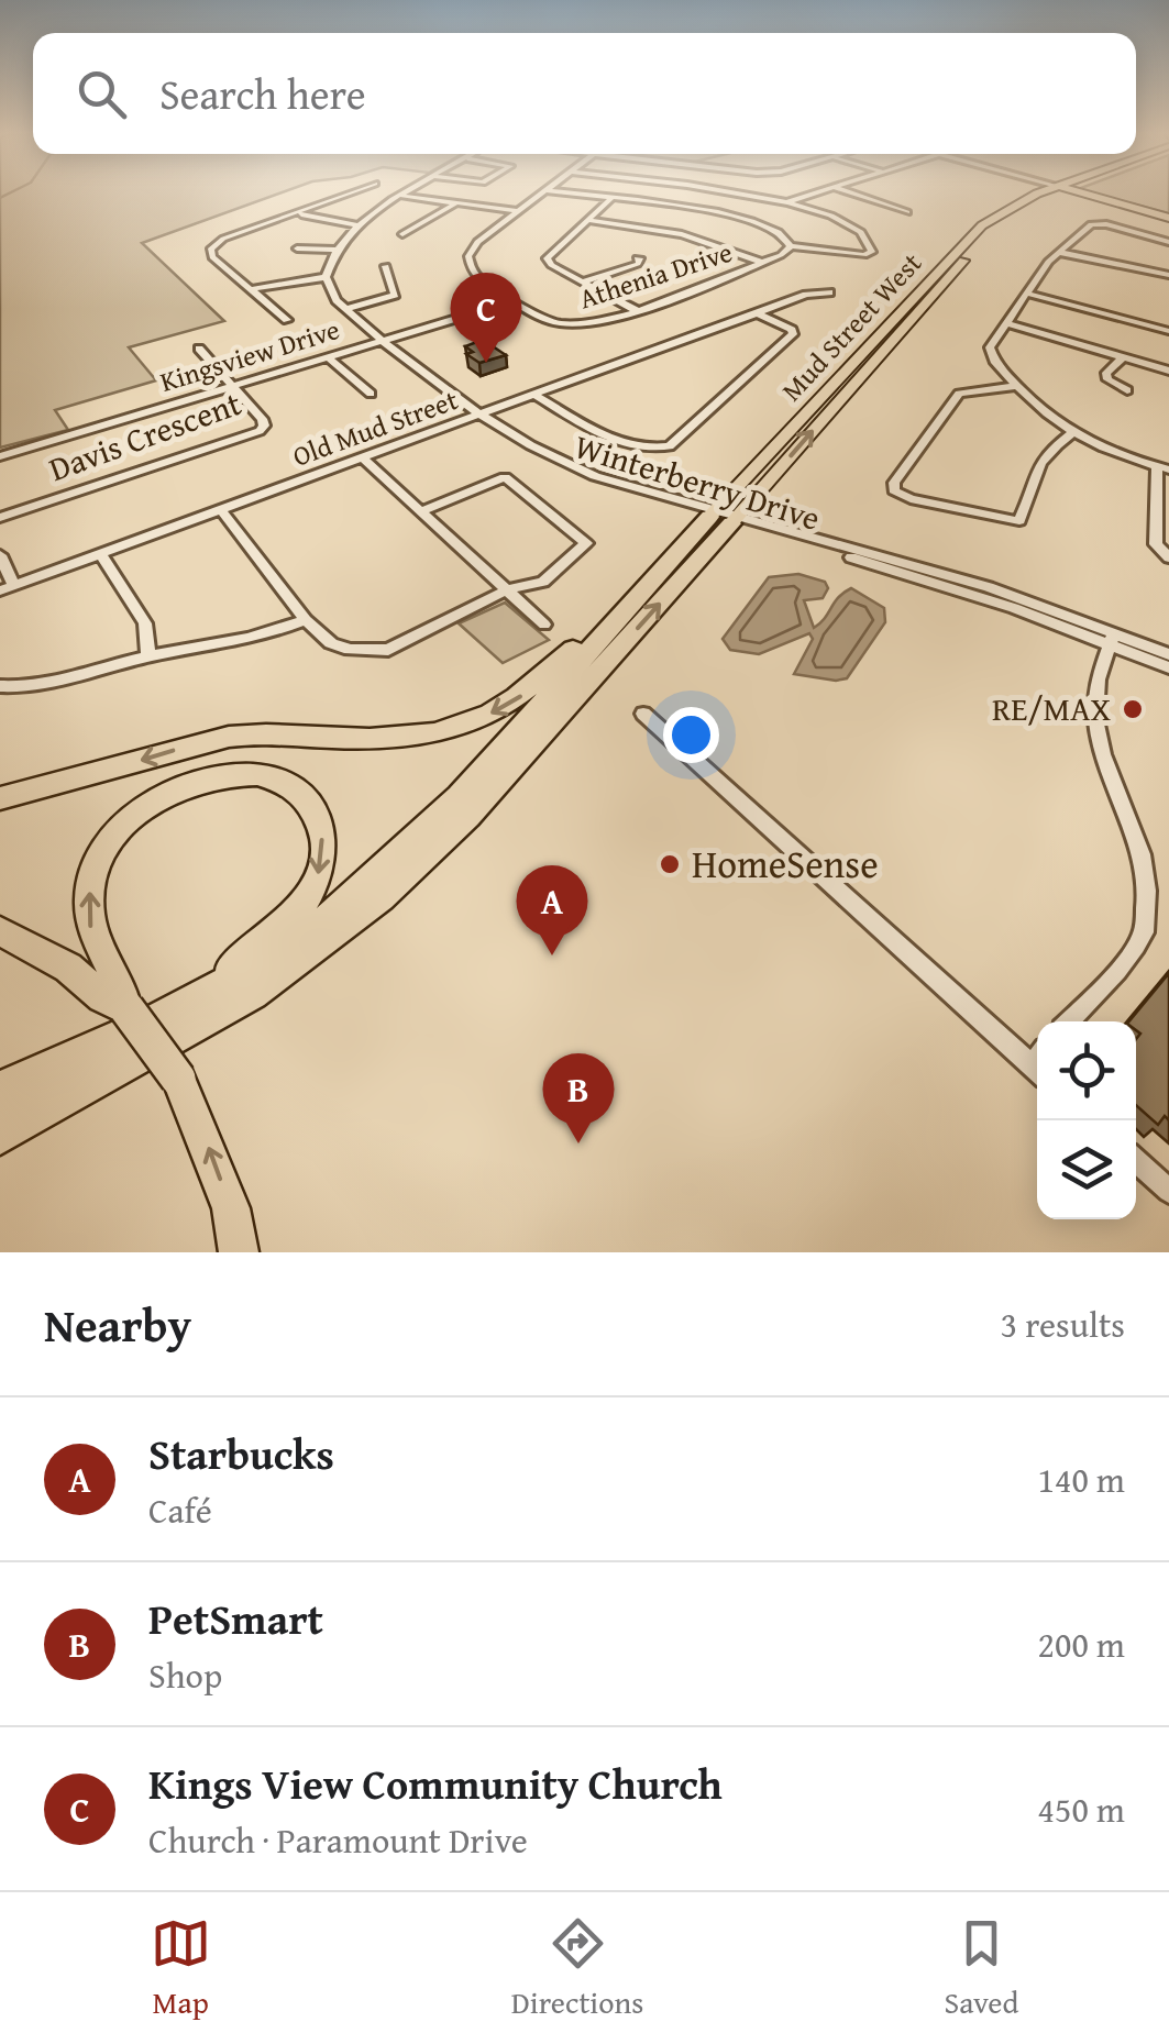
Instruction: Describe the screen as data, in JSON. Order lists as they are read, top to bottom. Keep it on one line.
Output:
{"streets":{"main road":["Mud Street West"],"street":["Athenia Drive","Kingsview Drive","Old Mud Street","Davis Crescent","Winterberry Drive"]},"crossings":[["Athenia Drive","Kingsview Drive"],["Mud Street West","Winterberry Drive"],["Kingsview Drive","Davis Crescent"],["Kingsview Drive","Winterberry Drive"],["Old Mud Street","Winterberry Drive"]],"places":["RE/MAX","HomeSense"],"page":{"search":"Search here","pins":["C","A","B"],"heading":["Nearby","3 results"],"list":[{"mark":"A","name":"Starbucks","note":"Café","value":"140 m"},{"mark":"B","name":"PetSmart","note":"Shop","value":"200 m"},{"mark":"C","name":"Kings View Community Church","note":"Church · Paramount Drive","value":"450 m"}],"nav":["Map","Directions","Saved"]}}
